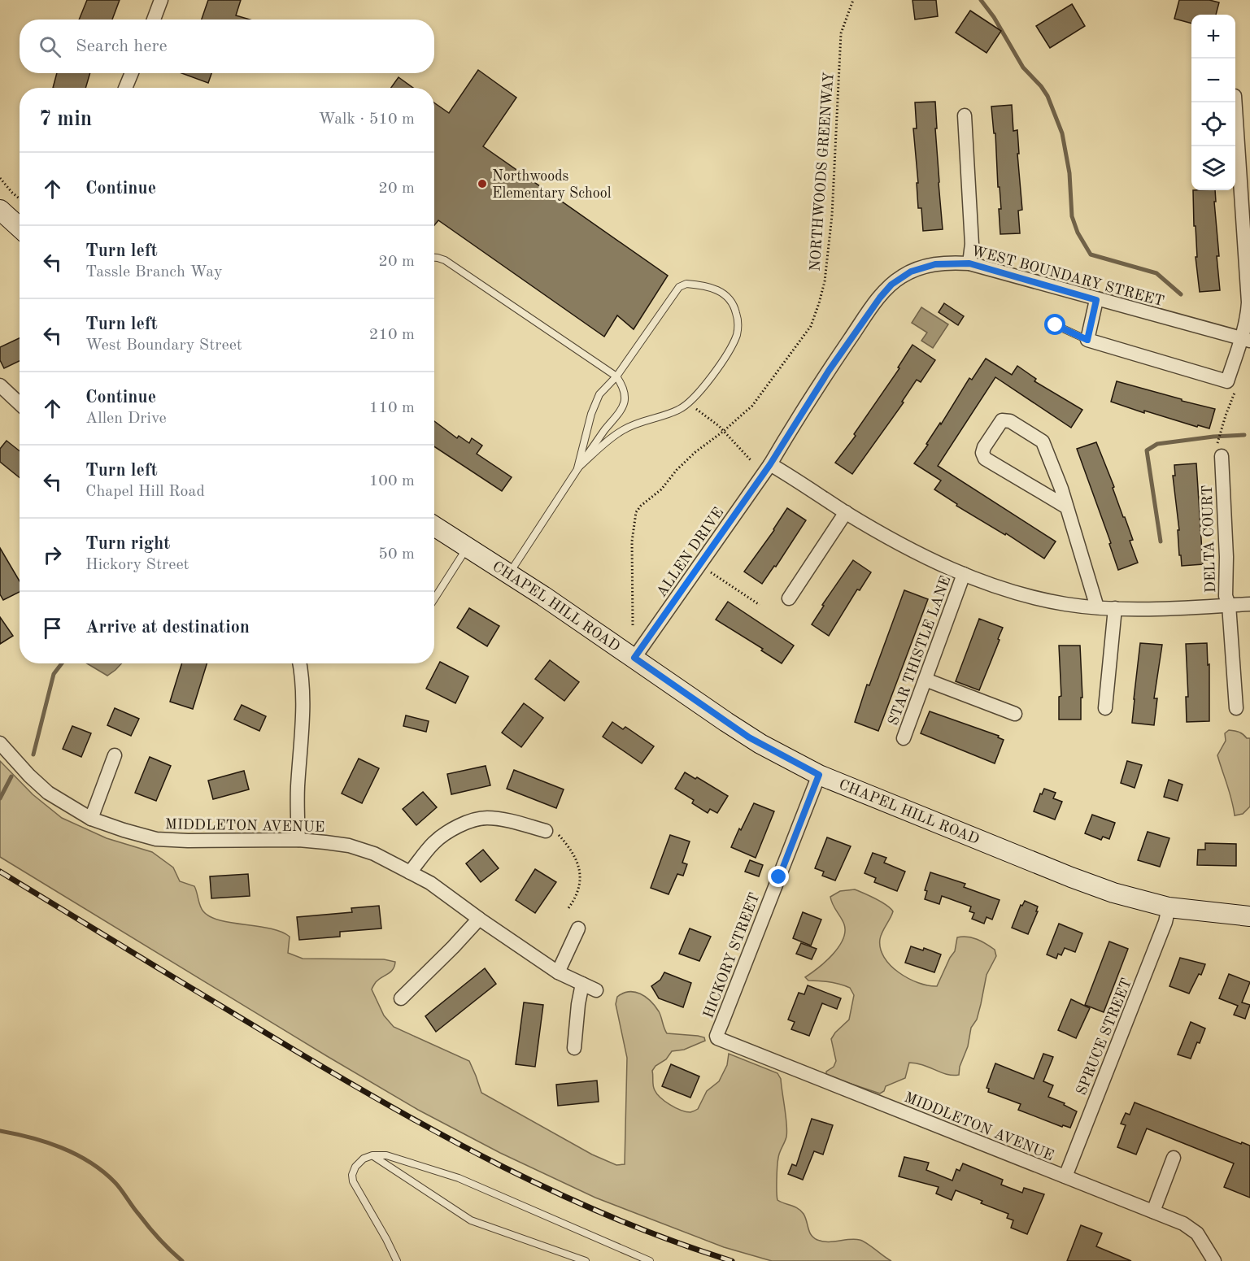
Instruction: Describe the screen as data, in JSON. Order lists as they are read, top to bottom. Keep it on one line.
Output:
{"streets":{"main road":["CHAPEL HILL ROAD"],"street":["WEST BOUNDARY STREET","DELTA COURT","ALLEN DRIVE","STAR THISTLE LANE","MIDDLETON AVENUE","HICKORY STREET","SPRUCE STREET"],"path":["NORTHWOODS GREENWAY"]},"crossings":[["WEST BOUNDARY STREET","ALLEN DRIVE"],["ALLEN DRIVE","CHAPEL HILL ROAD"],["CHAPEL HILL ROAD","HICKORY STREET"],["CHAPEL HILL ROAD","SPRUCE STREET"],["MIDDLETON AVENUE","HICKORY STREET"],["MIDDLETON AVENUE","SPRUCE STREET"]],"places":["Northwoods Elementary School"],"page":{"map_buttons":["+","−"],"search":"Search here","heading":["7 min","Walk · 510 m"],"list":[["Continue","20 m"],["Turn left","Tassle Branch Way","20 m"],["Turn left","West Boundary Street","210 m"],["Continue","Allen Drive","110 m"],["Turn left","Chapel Hill Road","100 m"],["Turn right","Hickory Street","50 m"],"Arrive at destination"]}}
